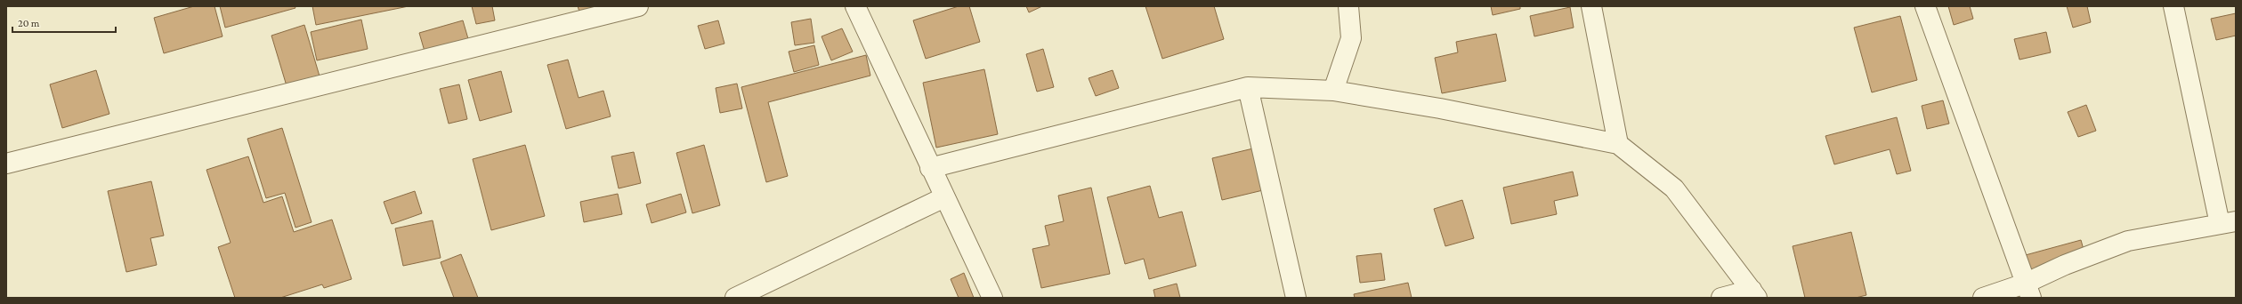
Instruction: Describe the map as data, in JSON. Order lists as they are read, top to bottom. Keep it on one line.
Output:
{"scale_bar":"20 m"}
